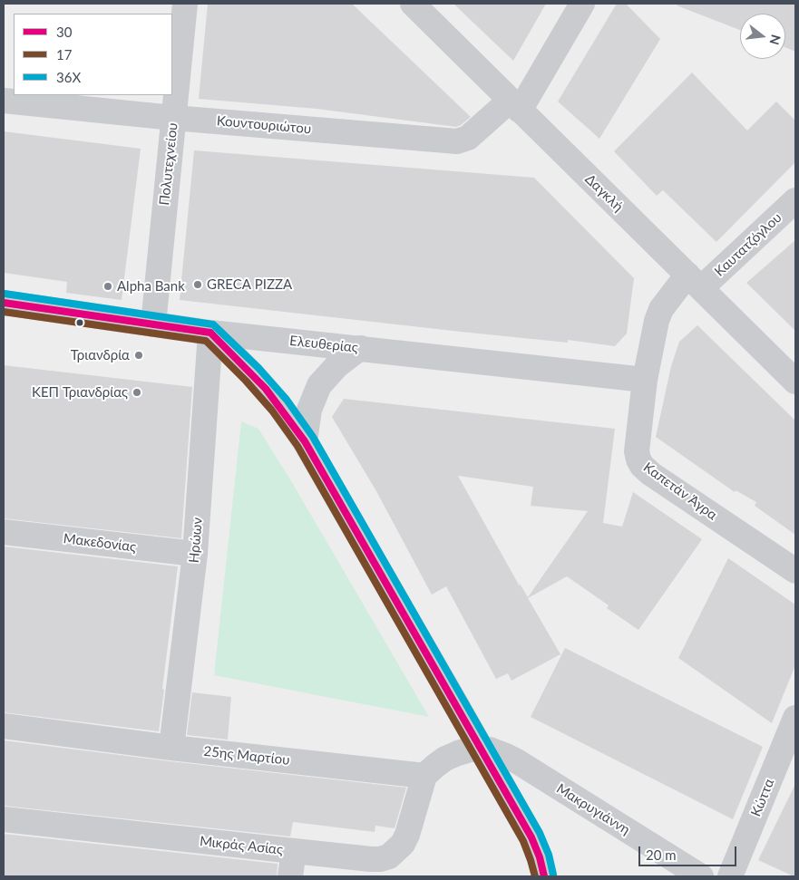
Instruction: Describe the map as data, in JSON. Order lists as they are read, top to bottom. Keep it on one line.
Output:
{"streets":{"street":["Κουντουριώτου","Πολυτεχνείου","Δαγκλή","Καυτατζόγλου","Ελευθερίας","Καπετάν Άγρα","Ηρώων","Μακεδονίας","25ης Μαρτίου","Κώττα","Μακρυγιάννη","Μικράς Ασίας"]},"crossings":[["Κουντουριώτου","Πολυτεχνείου"],["Κουντουριώτου","Δαγκλή"],["Πολυτεχνείου","Ελευθερίας"],["Δαγκλή","Καυτατζόγλου"],["Δαγκλή","Καπετάν Άγρα"],["Καυτατζόγλου","Καπετάν Άγρα"],["Ελευθερίας","Καπετάν Άγρα"],["Ελευθερίας","Ηρώων"],["Ηρώων","Μακεδονίας"],["Ηρώων","25ης Μαρτίου"],["25ης Μαρτίου","Μικράς Ασίας"]],"places":["GRECA PIZZA","Alpha Bank","Τριανδρία","ΚΕΠ Τριανδρίας"],"lines":["transit line 36Χ","transit line 30","transit line 17"],"legend":["30","17","36Χ"],"scale_bar":"20 m","north":"right"}
